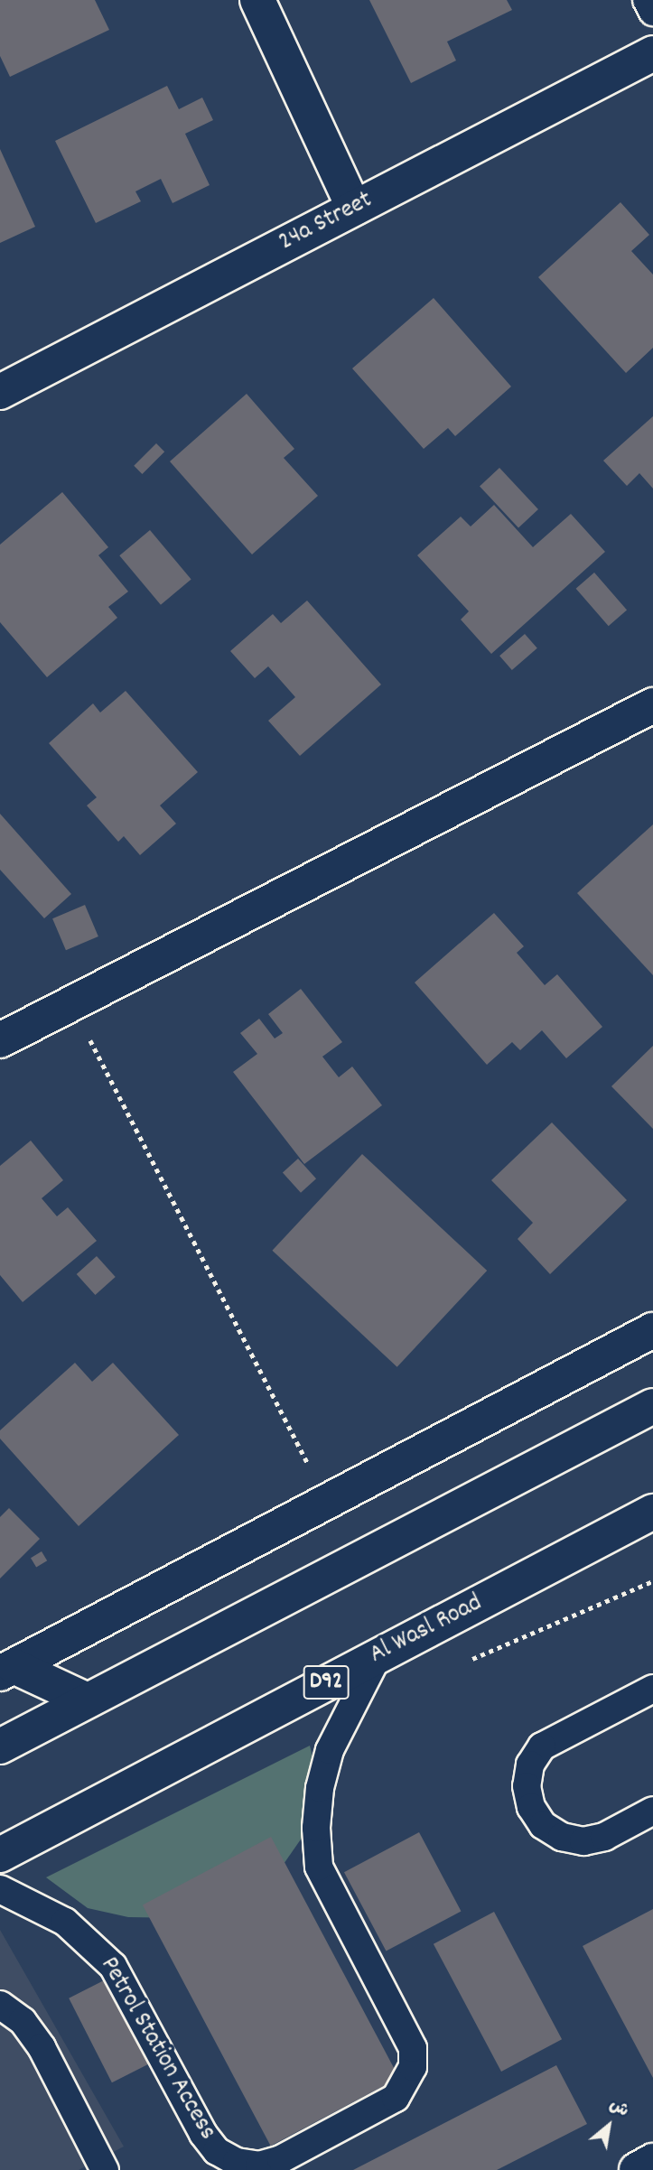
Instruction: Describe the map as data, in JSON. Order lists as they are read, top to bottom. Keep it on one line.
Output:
{"streets":{"street":["24a Street","Al Wasl Road","D92"],"lane":["Petrol Station Access"]},"crossings":[["Al Wasl Road","Petrol Station Access"]],"north":"top right"}
